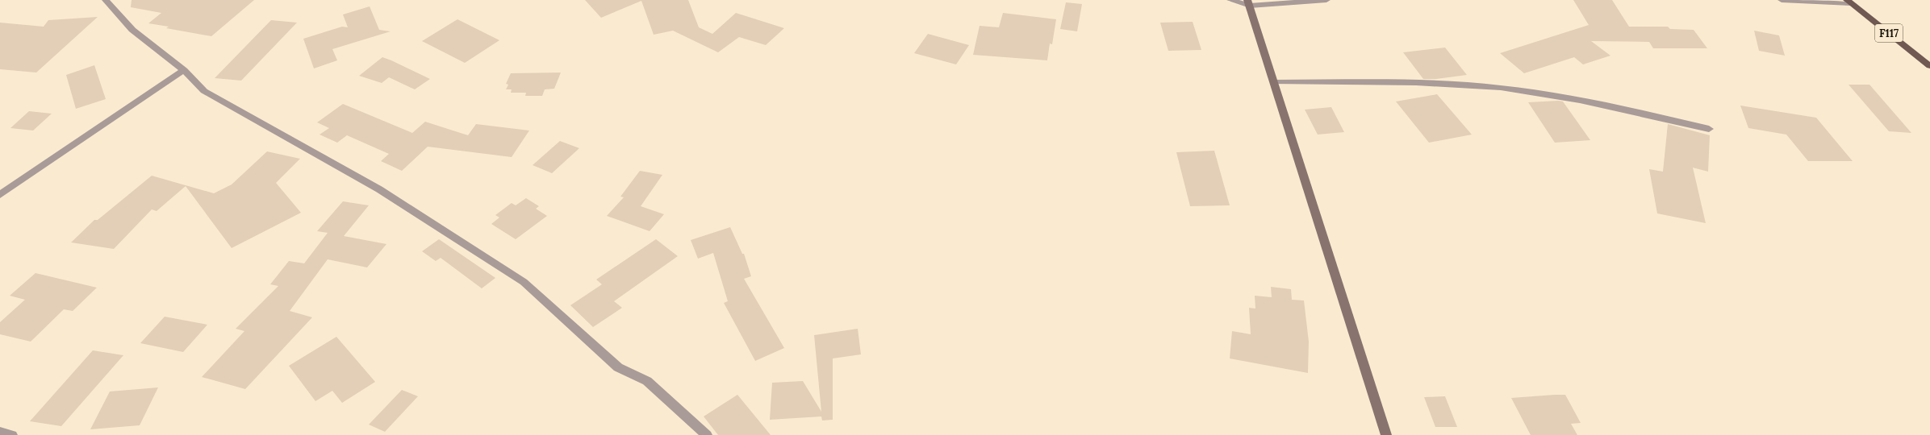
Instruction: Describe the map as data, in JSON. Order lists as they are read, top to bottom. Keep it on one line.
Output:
{"streets":{"main road":["F117"]}}
